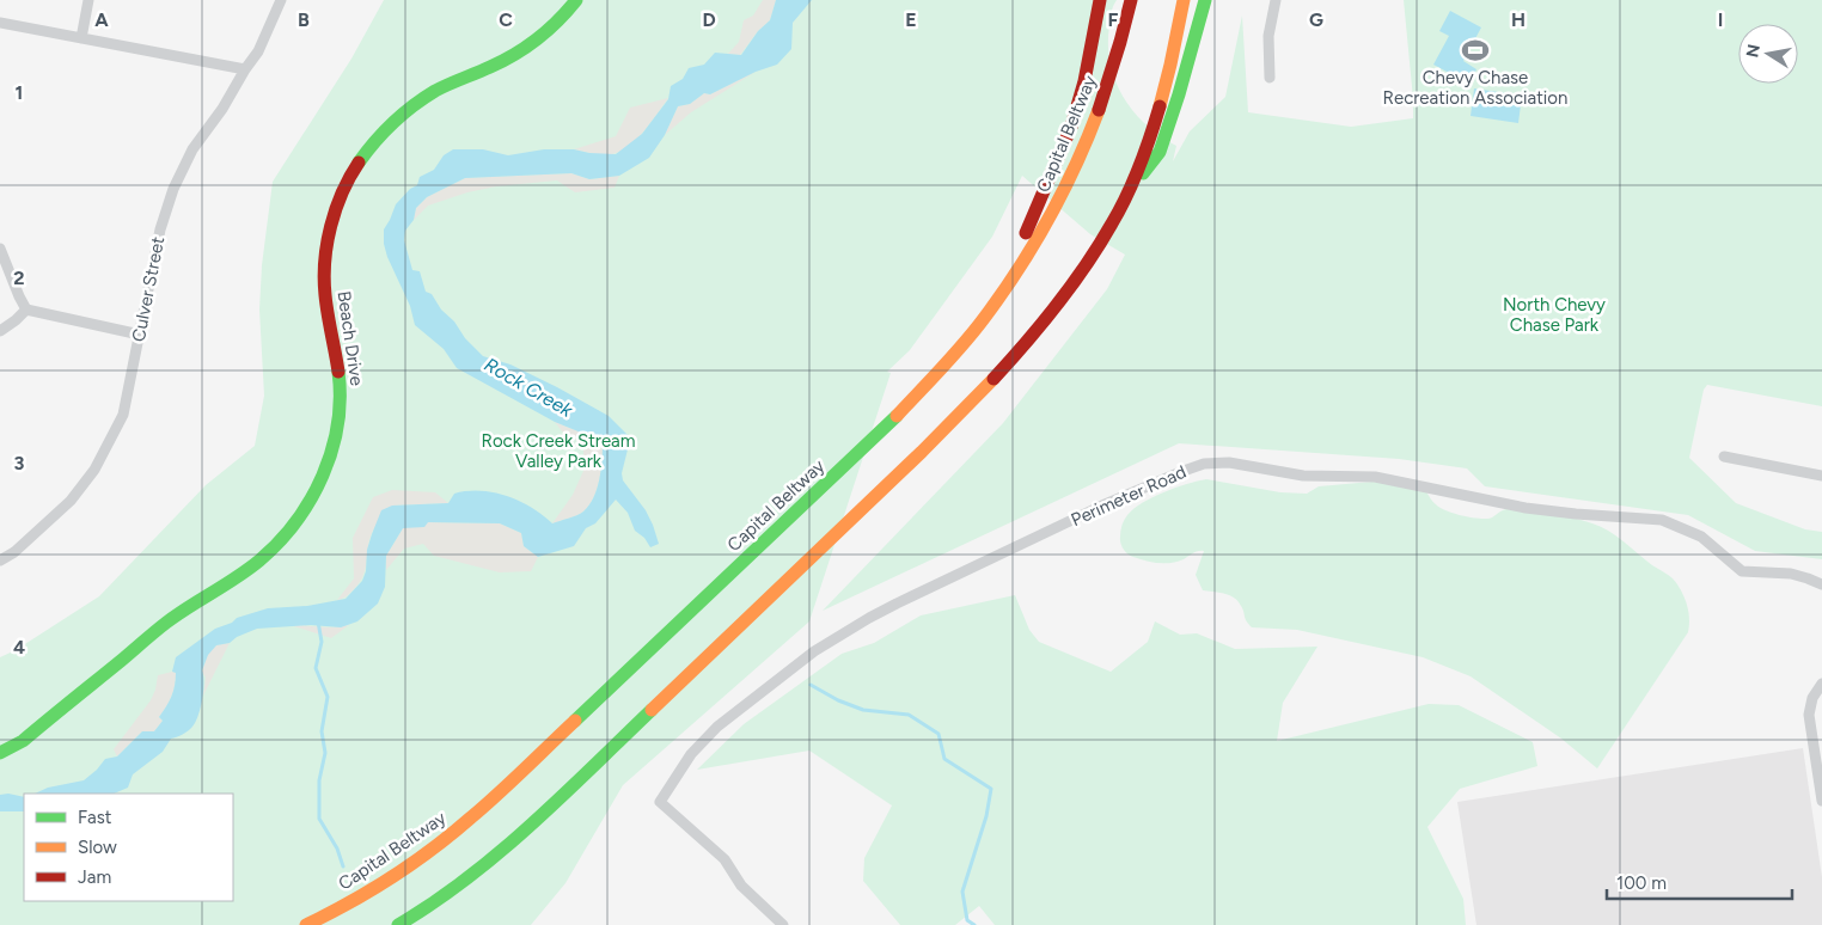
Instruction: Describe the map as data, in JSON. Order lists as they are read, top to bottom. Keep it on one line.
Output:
{"streets":{"main road":["Capital Beltway","Beach Drive"],"street":["Culver Street","Perimeter Road"]},"water":["Rock Creek"],"parks":["North Chevy Chase Park","Rock Creek Stream Valley Park"],"places":{"sports":["Chevy Chase Recreation Association"]},"legend":["Fast","Slow","Jam"],"scale_bar":"100 m","north":"left","grid":{"columns":["A","B","C","D","E","F","G","H","I"],"rows":["1","2","3","4"]}}
